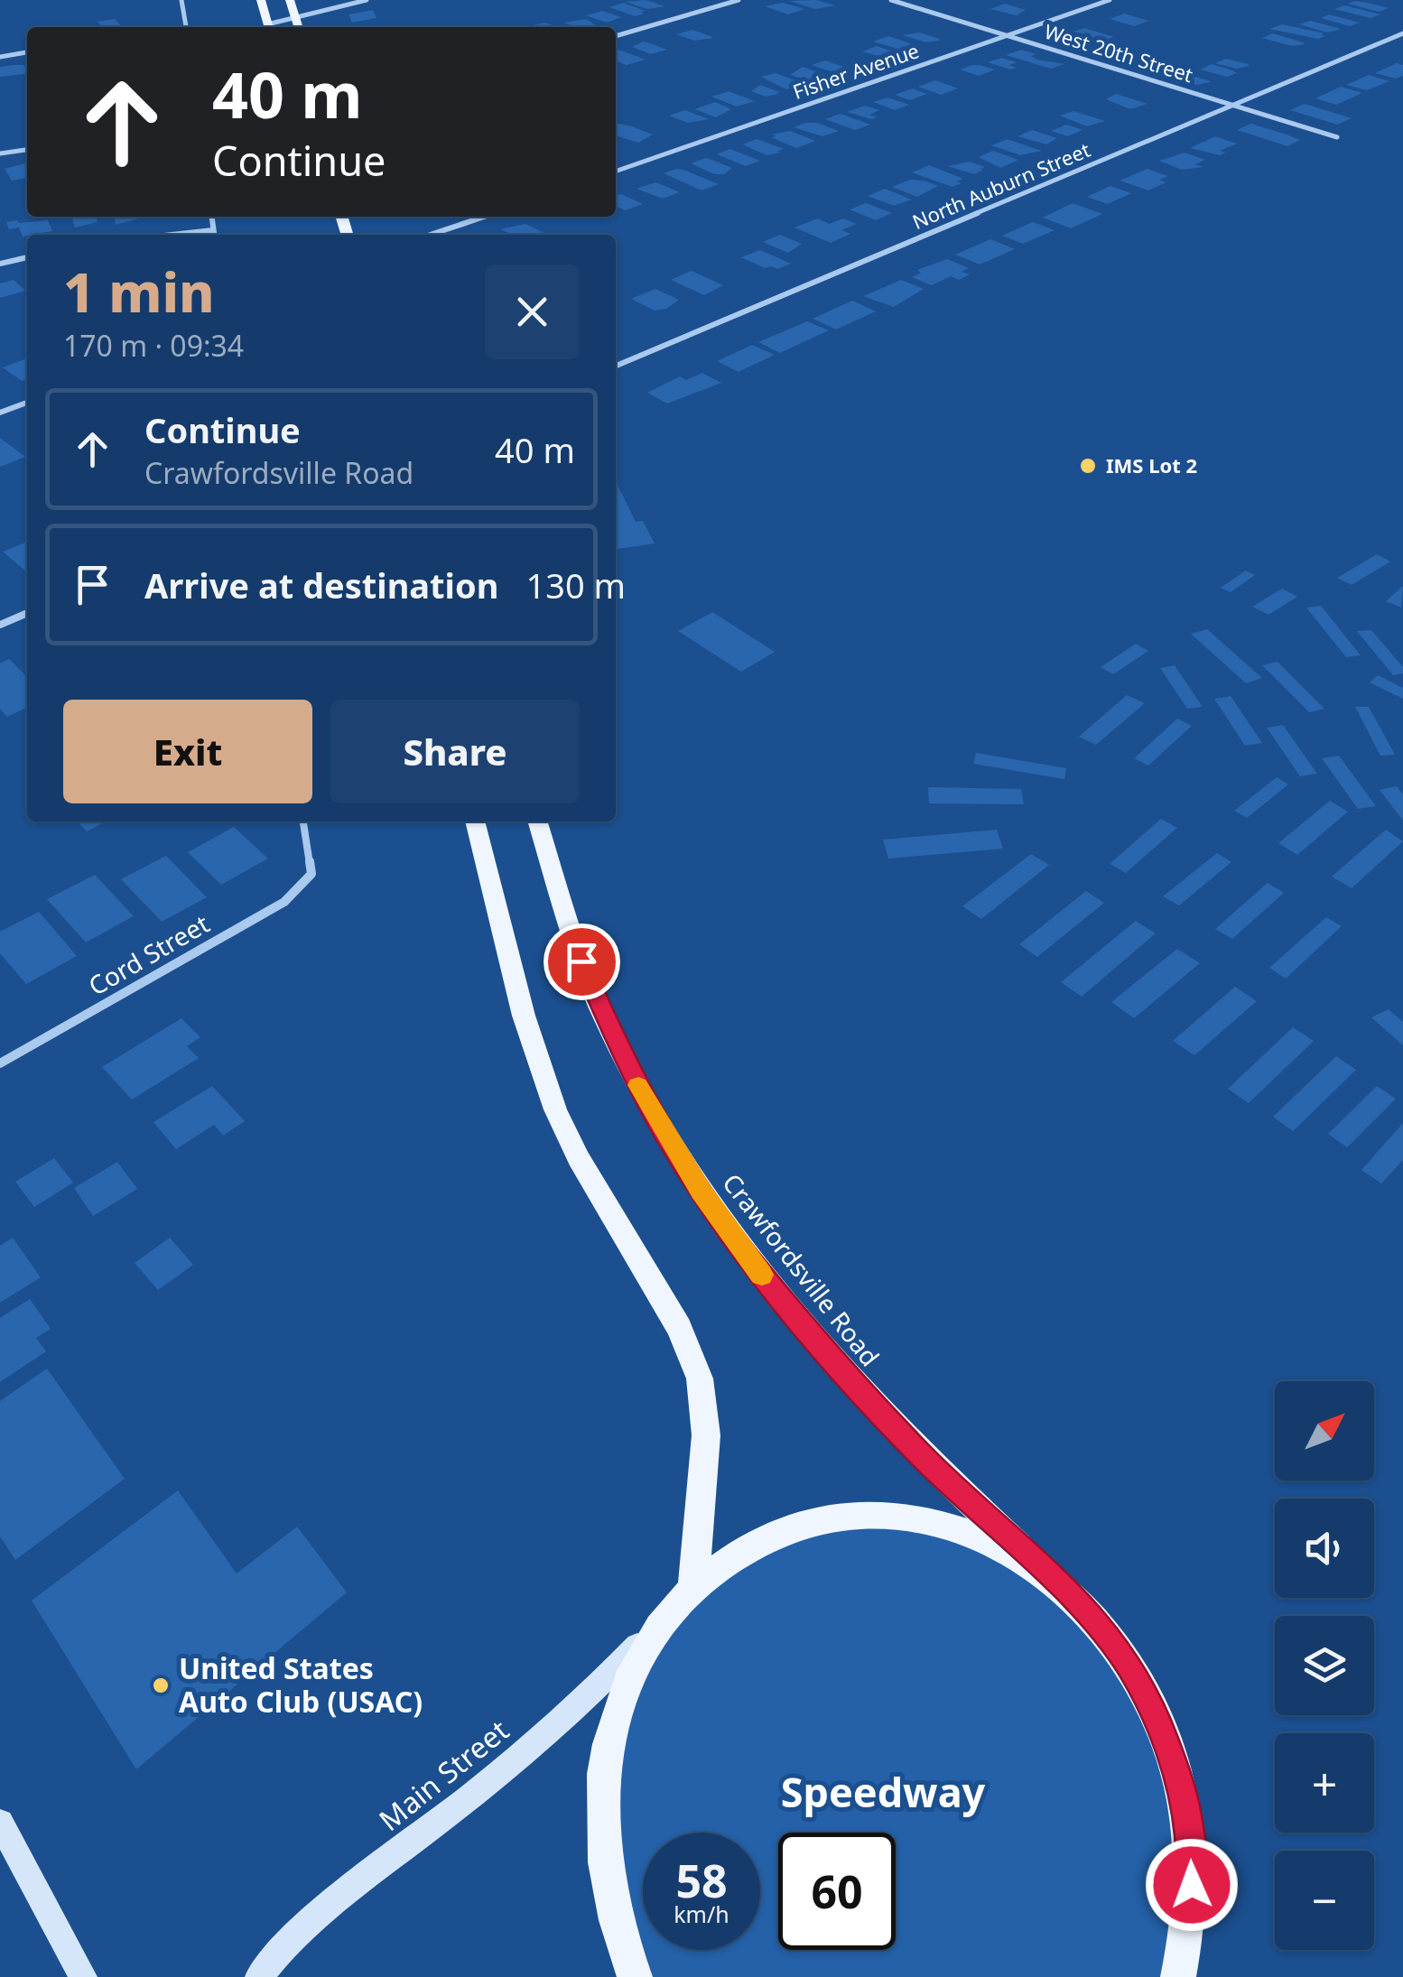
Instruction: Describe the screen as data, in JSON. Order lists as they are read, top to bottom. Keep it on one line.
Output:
{"streets":{"main road":["Crawfordsville Road"],"street":["West 20th Street","Fisher Avenue","North Auburn Street","Cord Street","Main Street"]},"crossings":[["West 20th Street","Fisher Avenue"],["West 20th Street","North Auburn Street"]],"districts":["Speedway"],"places":["IMS Lot 2","United States Auto Club (USAC)"],"north":"top right","page":{"turn":["40 m","Continue"],"heading":["1 min","170 m · 09:34"],"list":[{"name":"Continue","note":"Crawfordsville Road","value":"40 m"},{"name":"Arrive at destination","value":"130 m"}],"buttons":["Exit","Share"],"map_buttons":["+","−"],"speed":"58 km/h","limit":"60"}}
